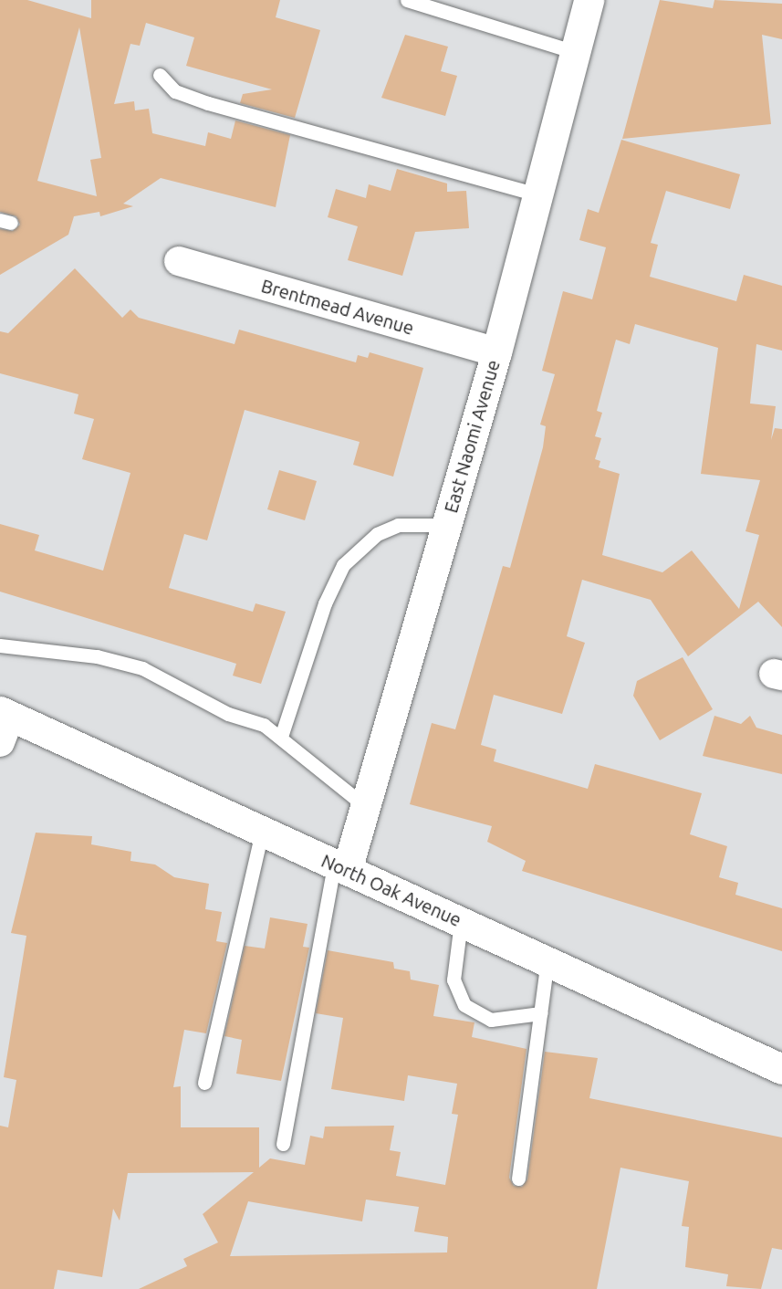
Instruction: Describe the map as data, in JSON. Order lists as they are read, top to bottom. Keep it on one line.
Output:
{"streets":{"street":["Brentmead Avenue","East Naomi Avenue","North Oak Avenue"]},"crossings":[["Brentmead Avenue","East Naomi Avenue"],["East Naomi Avenue","North Oak Avenue"]]}
